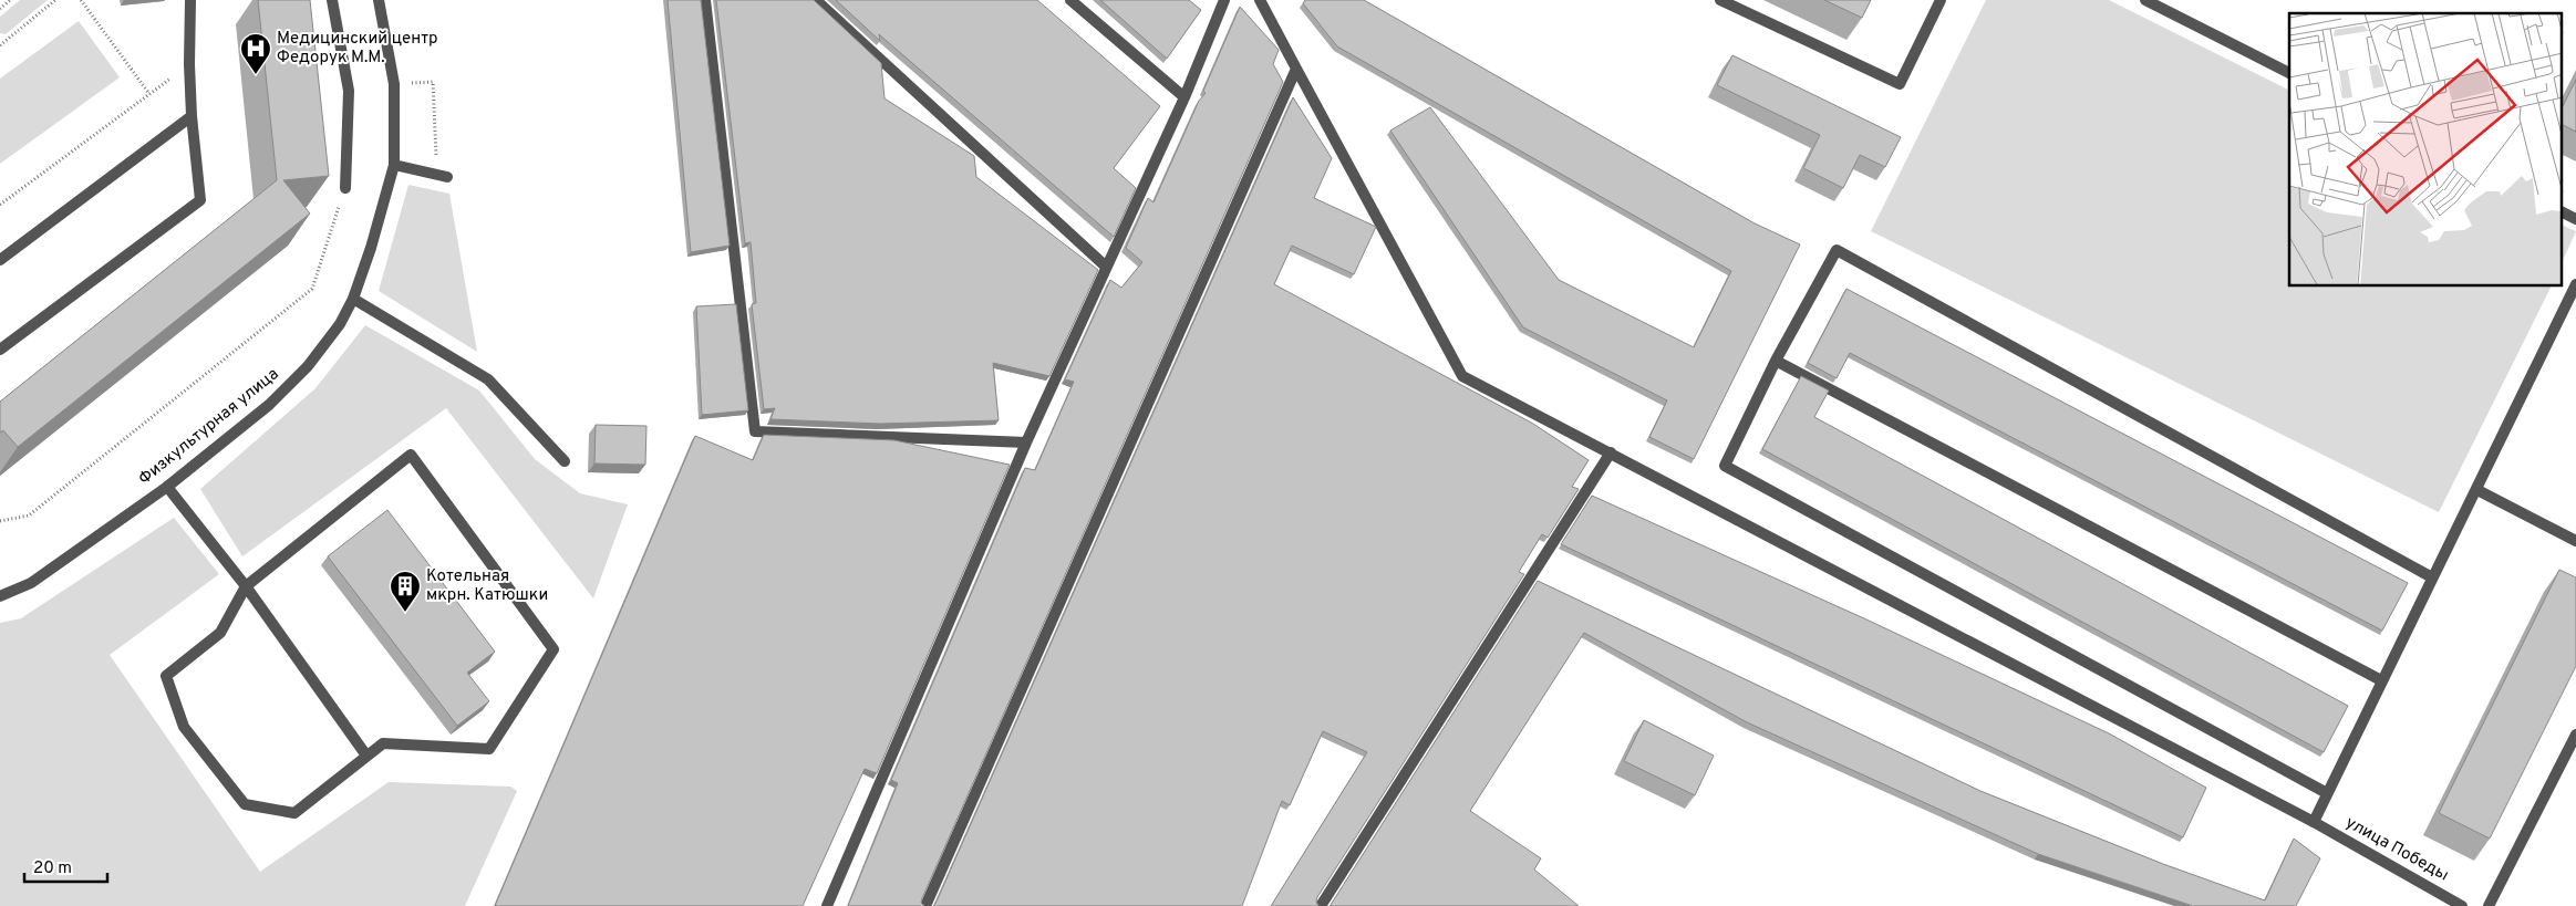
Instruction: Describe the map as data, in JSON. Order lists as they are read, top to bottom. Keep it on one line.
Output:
{"streets":{"street":["Физкультурная улица","улица Победы"]},"places":{"hospital":["Медицинский центр Федорук М.М."],"building":["Котельная мкрн. Катюшки"]},"scale_bar":"20 m"}
